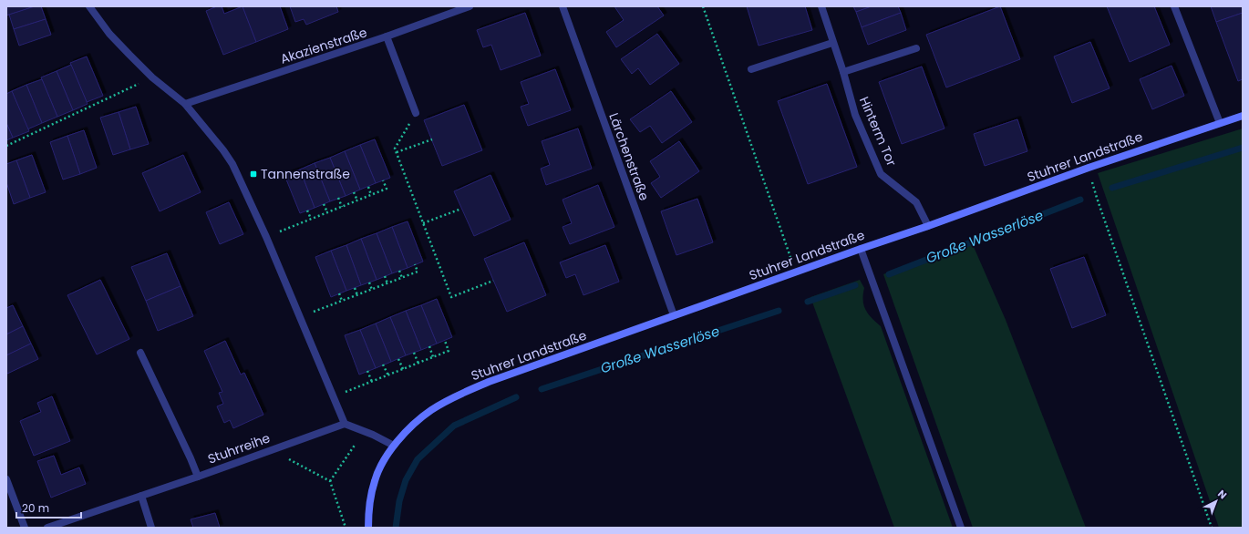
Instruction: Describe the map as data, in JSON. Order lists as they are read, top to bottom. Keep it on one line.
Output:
{"streets":{"street":["Akazienstraße","Hinterm Tor","Lärchenstraße","Stuhrer Landstraße","Stuhrreihe"]},"crossings":[["Hinterm Tor","Stuhrer Landstraße"],["Lärchenstraße","Stuhrer Landstraße"]],"water":["Große Wasserlöse"],"places":{"transit":["Tannenstraße"]},"scale_bar":"20 m","north":"top right"}
